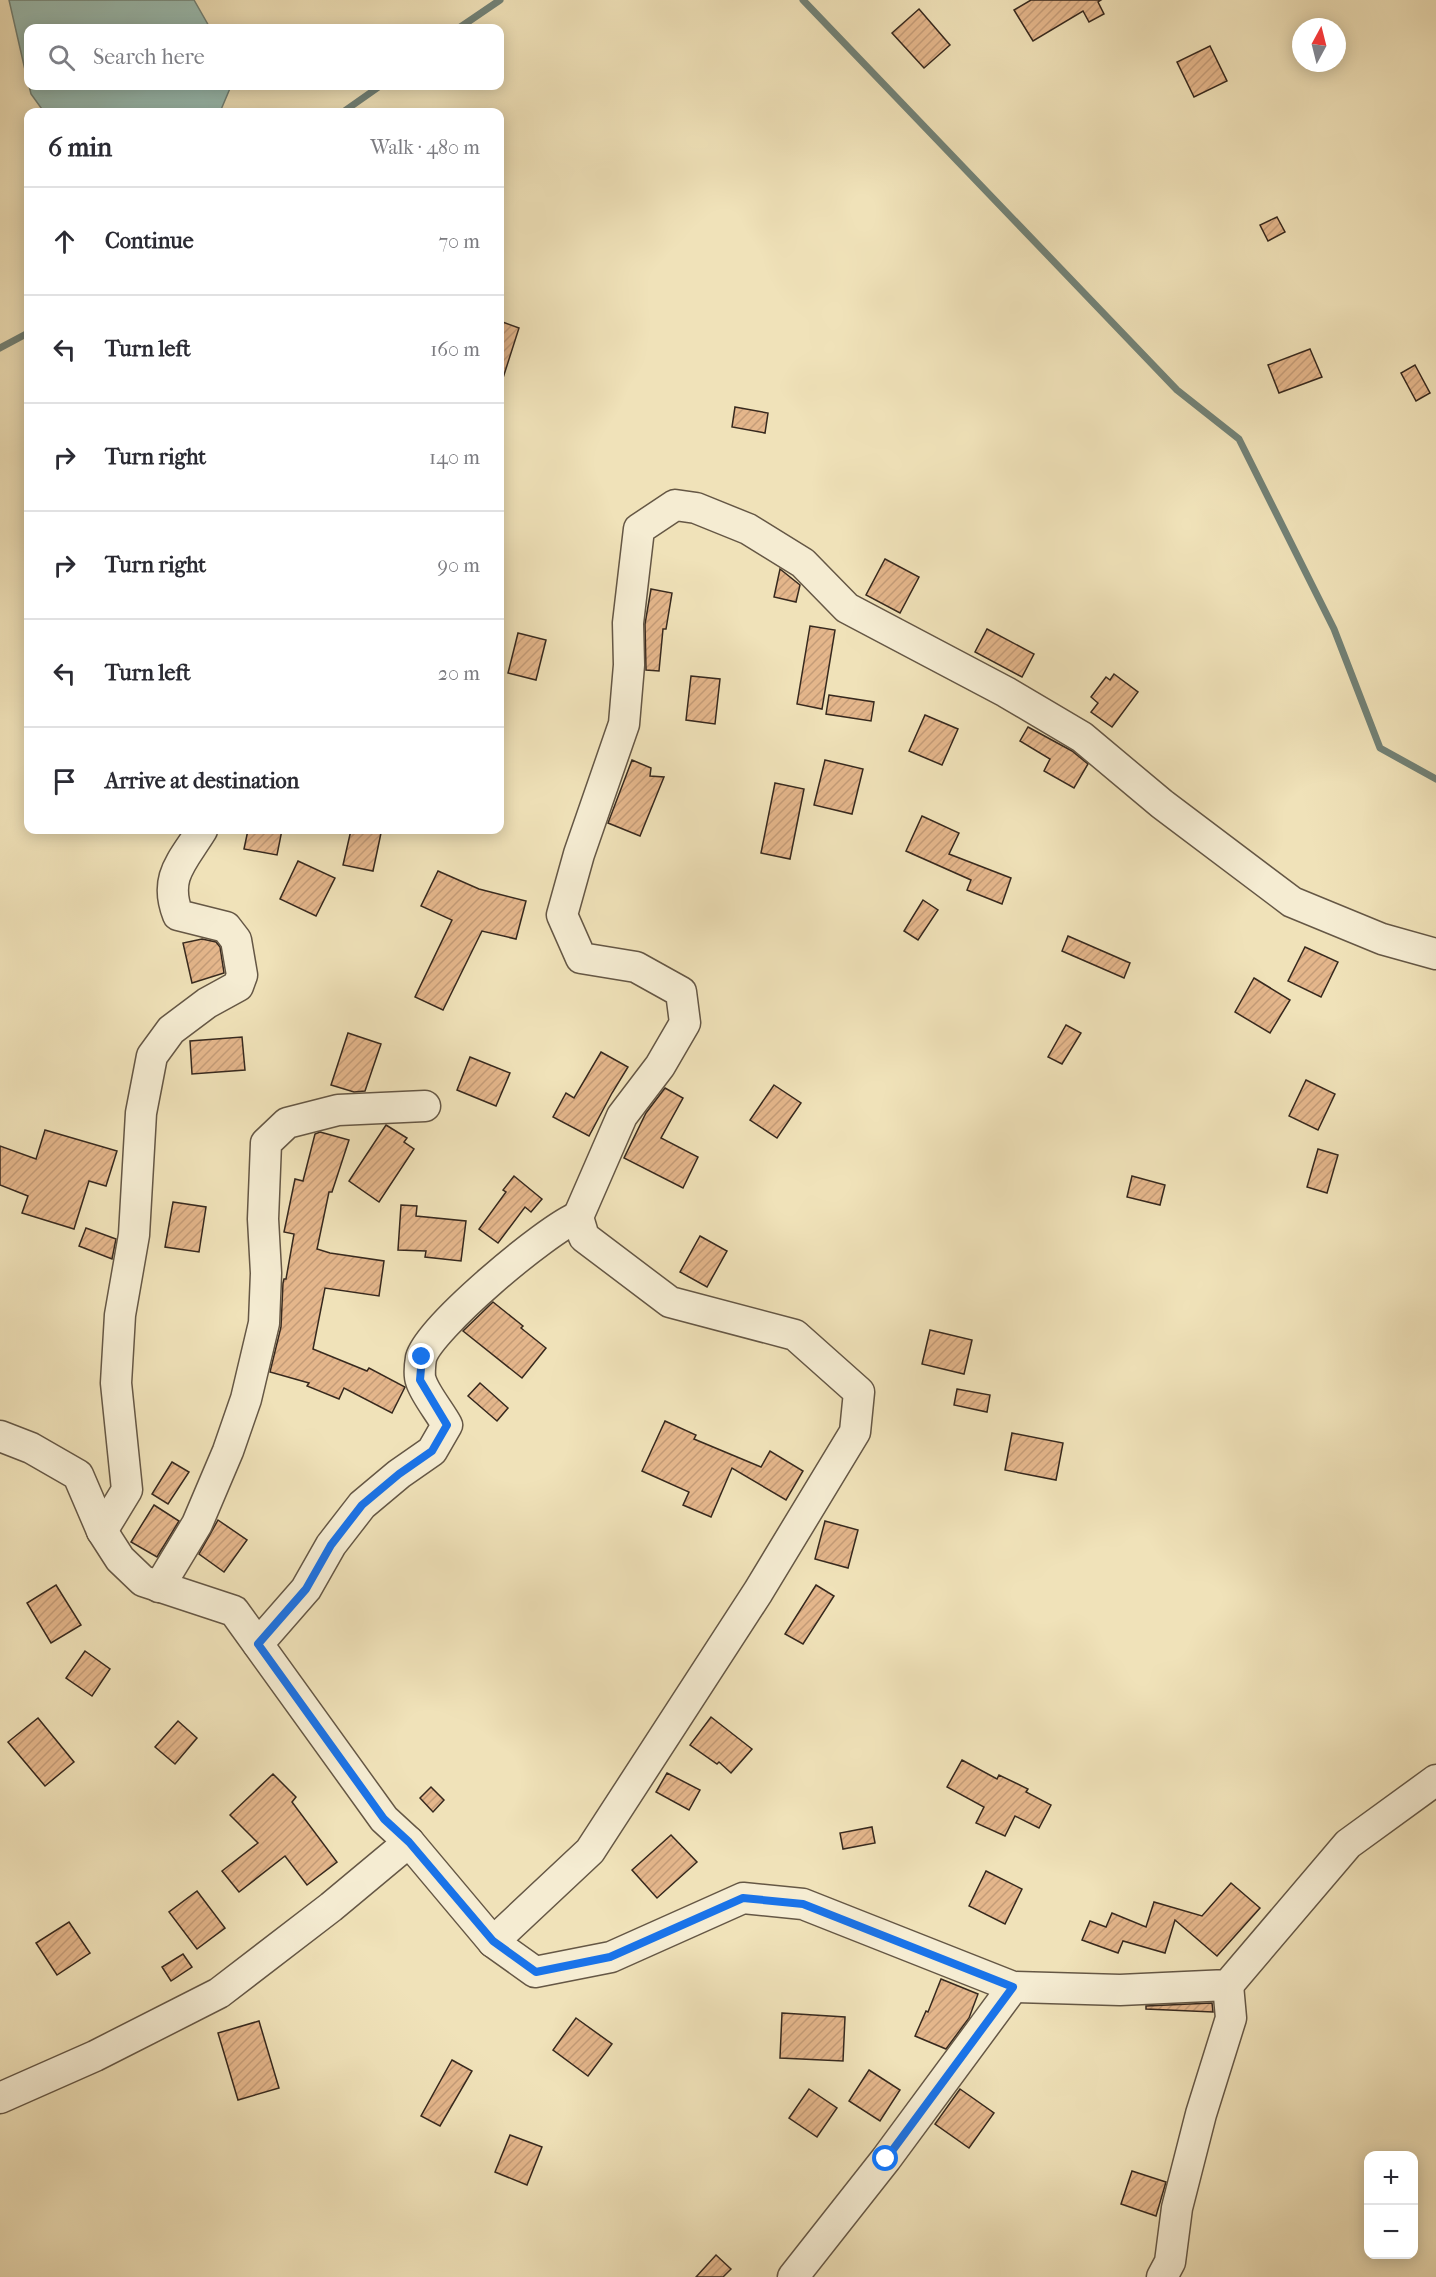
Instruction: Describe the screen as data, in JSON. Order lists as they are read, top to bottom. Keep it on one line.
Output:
{"north":"top","page":{"search":"Search here","heading":["6 min","Walk · 480 m"],"list":[["Continue","70 m"],["Turn left","160 m"],["Turn right","140 m"],["Turn right","90 m"],["Turn left","20 m"],"Arrive at destination"],"map_buttons":["+","−"]}}
